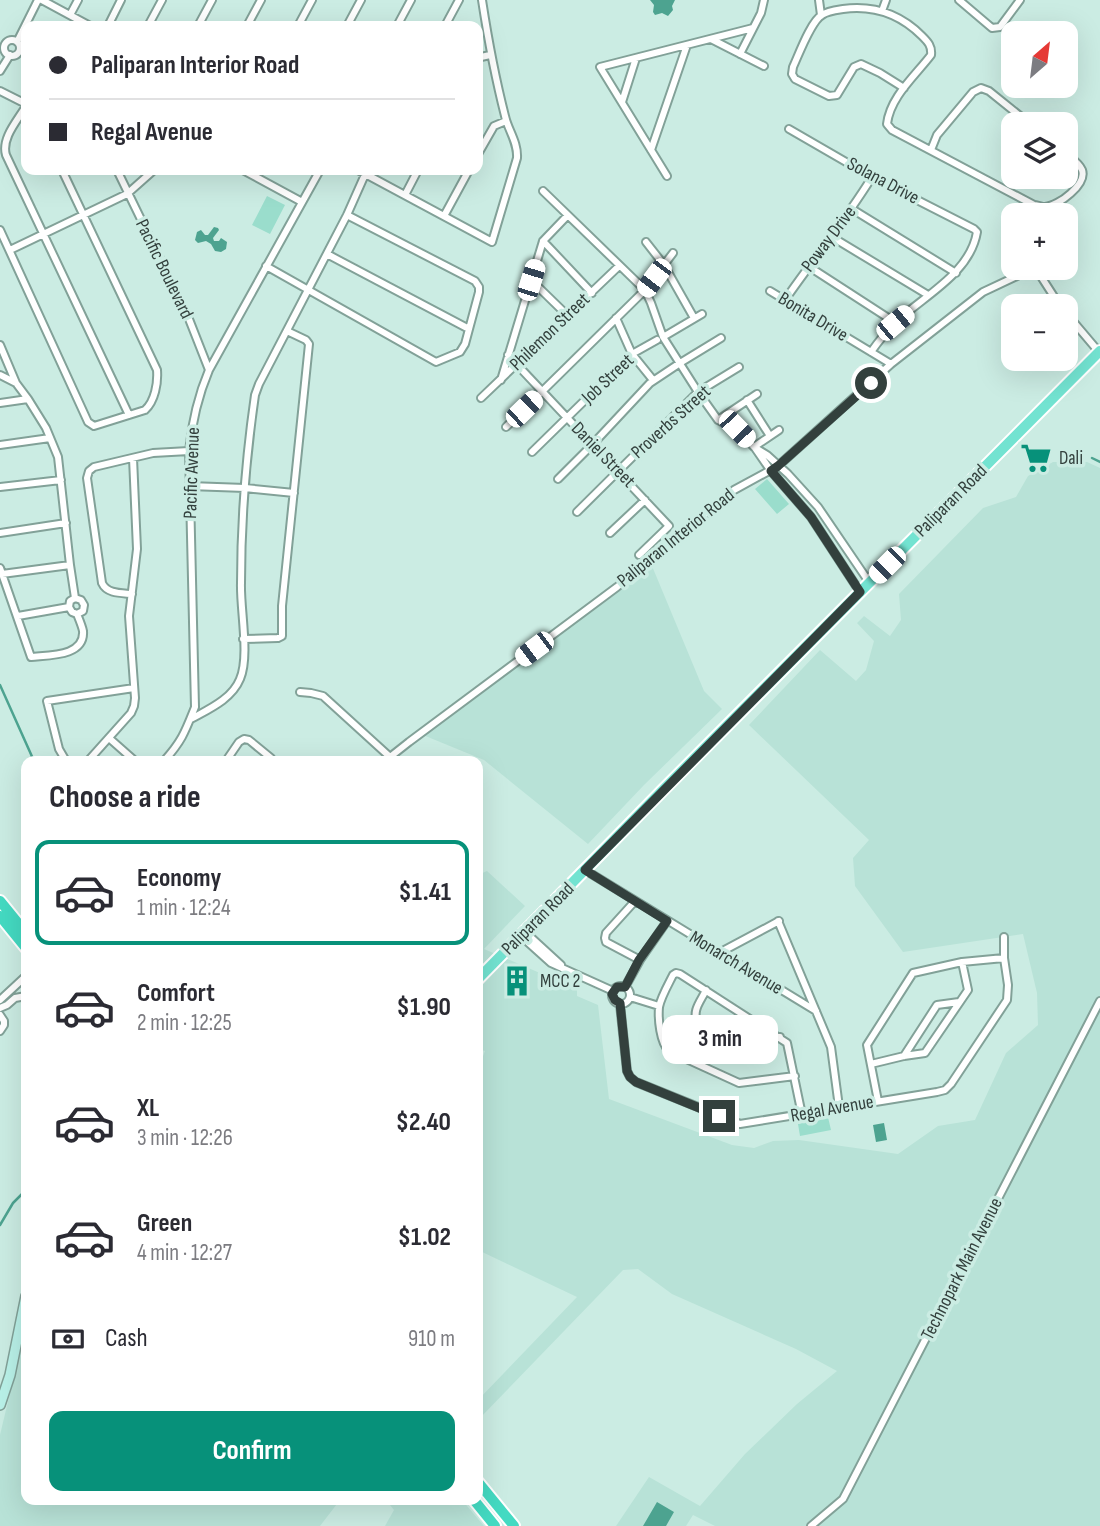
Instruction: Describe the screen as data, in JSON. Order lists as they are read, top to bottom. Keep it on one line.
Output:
{"streets":{"main road":["Paliparan Road"],"street":["Solana Drive","Poway Drive","Pacific Boulevard","Bonita Drive","Philemon Street","Job Street","Proverbs Street","Daniel Street","Pacific Avenue","Paliparan Interior Road","Monarch Avenue","Regal Avenue","Technopark Main Avenue"]},"crossings":[["Solana Drive","Poway Drive"],["Poway Drive","Bonita Drive"],["Pacific Boulevard","Pacific Avenue"],["Bonita Drive","Paliparan Interior Road"],["Philemon Street","Daniel Street"],["Job Street","Daniel Street"],["Proverbs Street","Daniel Street"],["Paliparan Road","Monarch Avenue"]],"places":{"supermarket":["Dali"],"building":["MCC 2"]},"north":"top right","page":{"map_buttons":["+","−"],"banner":["Paliparan Interior Road","Regal Avenue"],"heading":"Choose a ride","list":[{"name":"Economy","note":"1 min · 12:24","value":"$1.41"},{"name":"Comfort","note":"2 min · 12:25","value":"$1.90"},{"name":"XL","note":"3 min · 12:26","value":"$2.40"},{"name":"Green","note":"4 min · 12:27","value":"$1.02"}],"bubble":"3 min","pay":["Cash","910 m"],"buttons":"Confirm"}}
